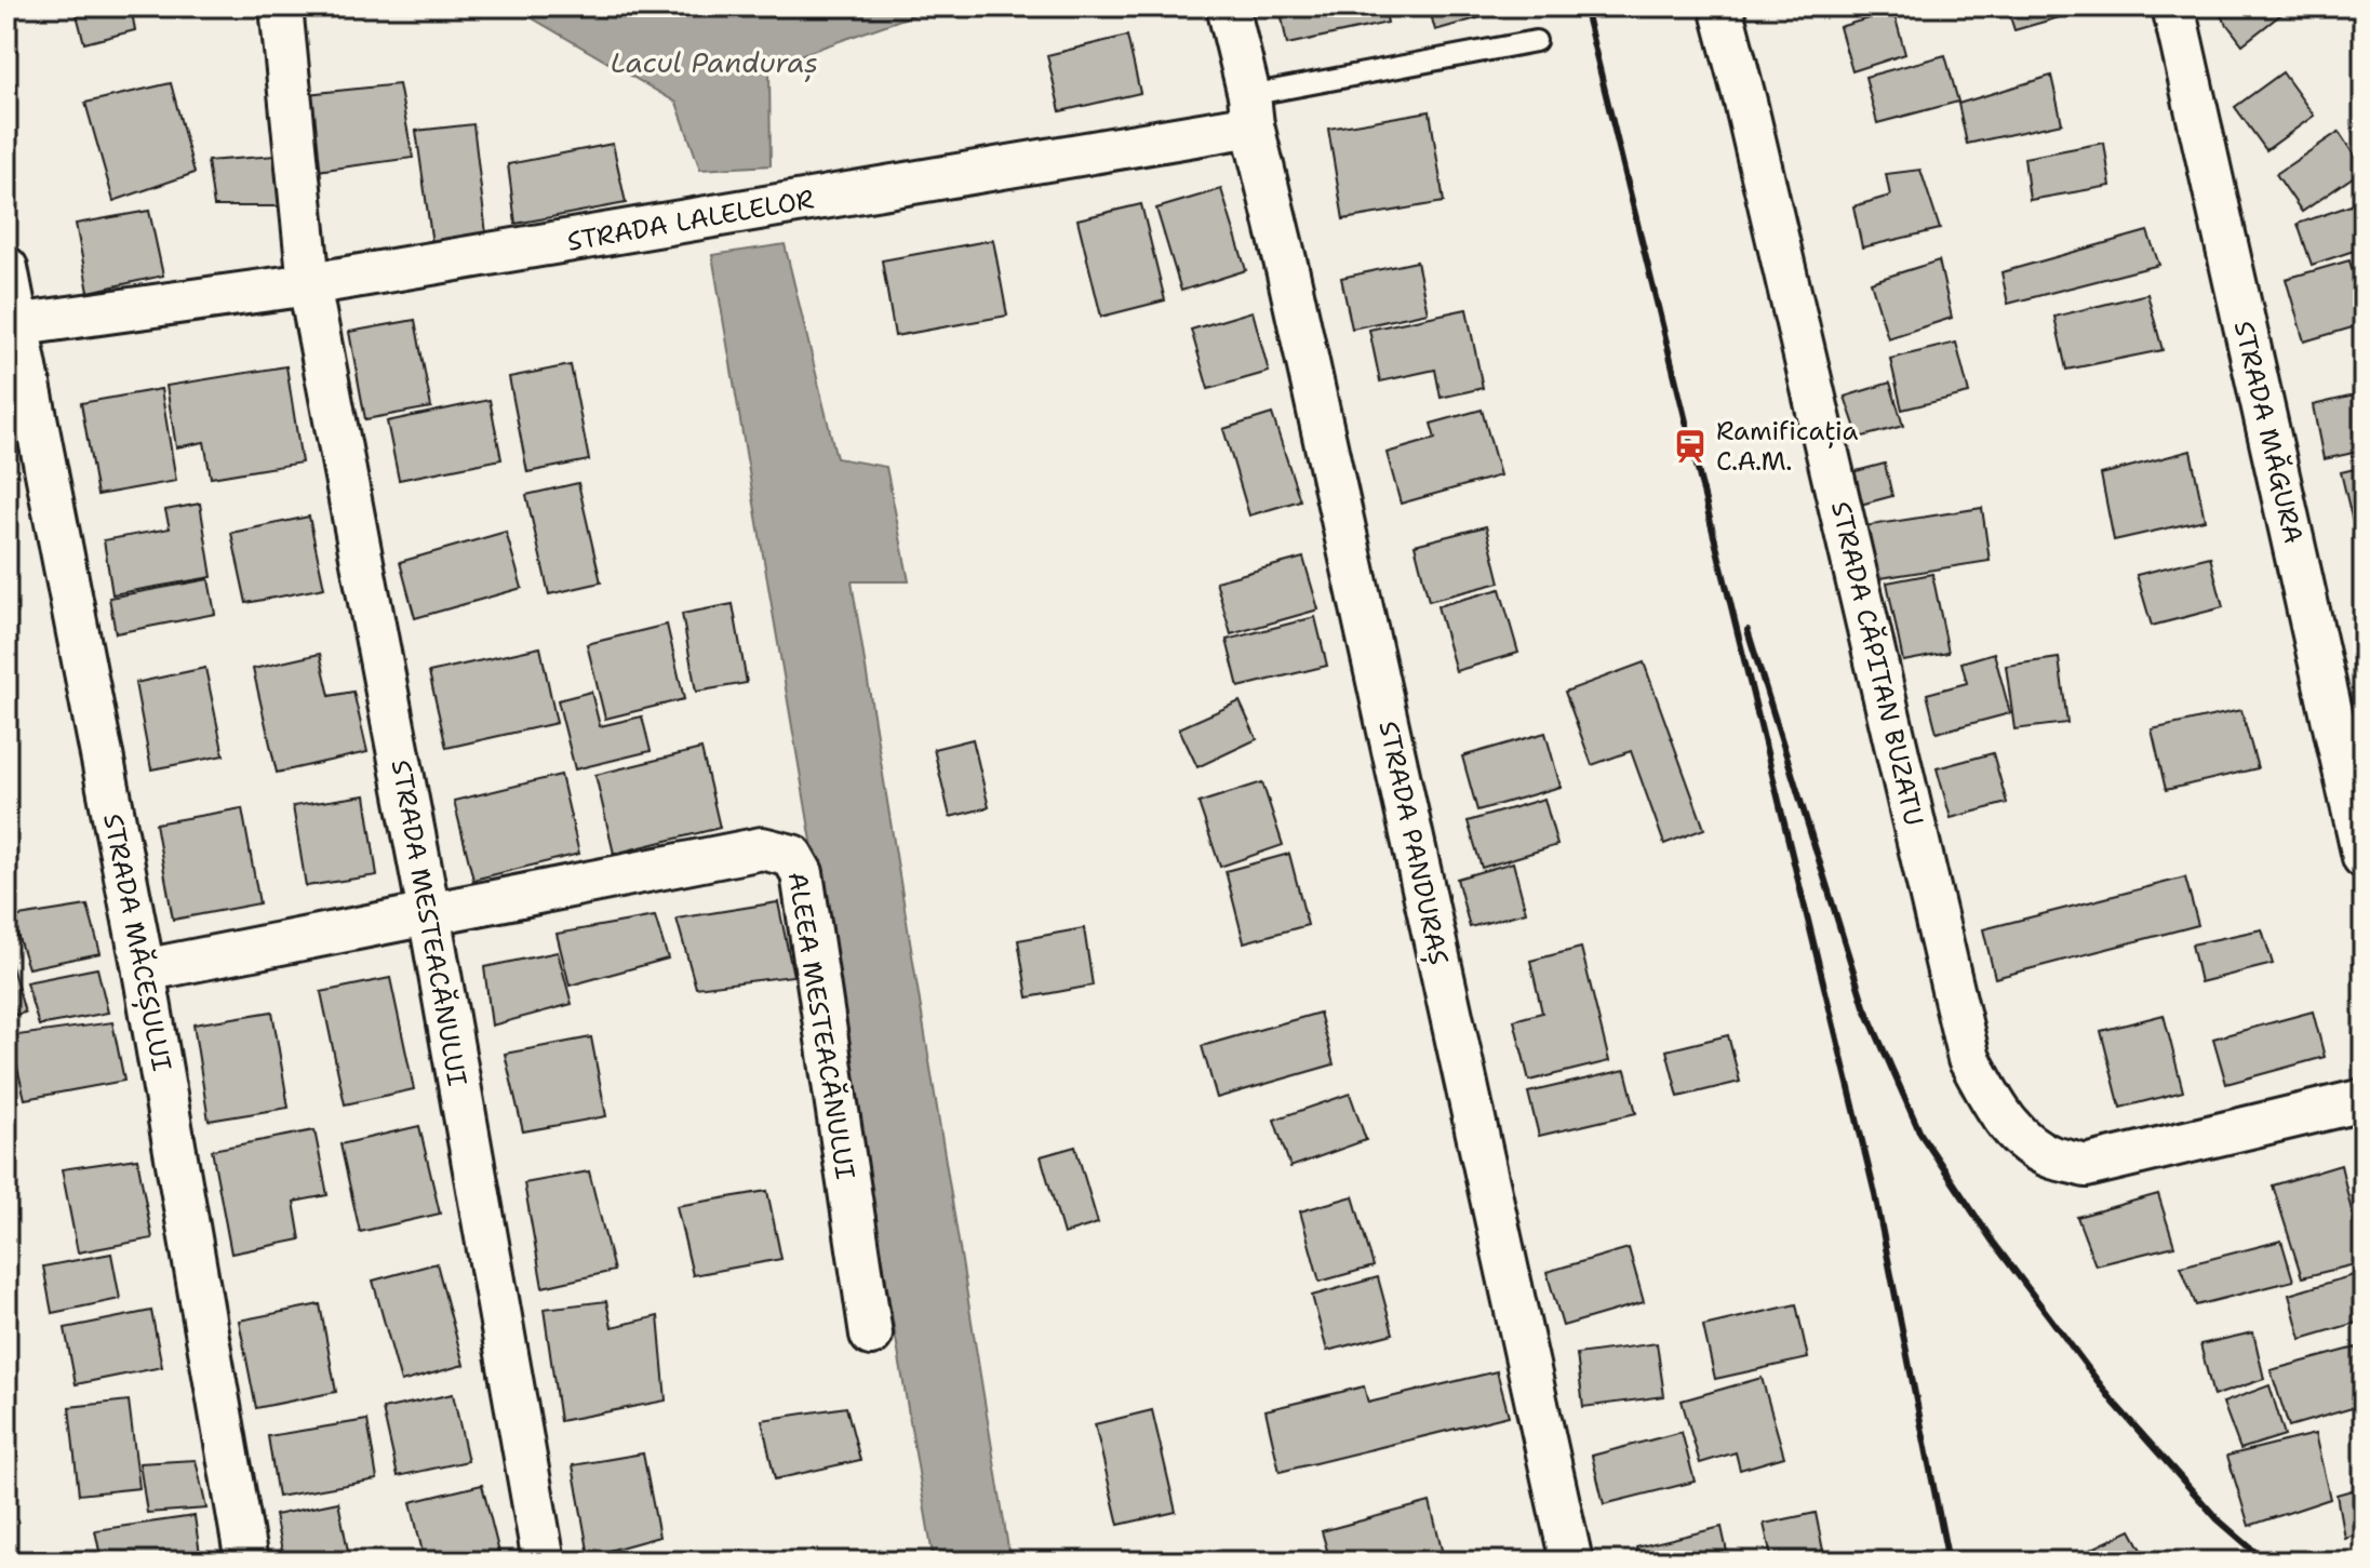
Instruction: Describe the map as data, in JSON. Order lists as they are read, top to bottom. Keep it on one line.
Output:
{"streets":{"street":["STRADA LALELELOR","STRADA MĂGURA","STRADA CĂPITAN BUZATU","STRADA PANDURAȘ","STRADA MESTEACĂNULUI","STRADA MĂCEȘULUI","ALEEA MESTEACĂNULUI"]},"crossings":[["STRADA LALELELOR","STRADA PANDURAȘ"],["STRADA LALELELOR","STRADA MESTEACĂNULUI"],["STRADA LALELELOR","STRADA MĂCEȘULUI"],["STRADA MESTEACĂNULUI","ALEEA MESTEACĂNULUI"],["STRADA MĂCEȘULUI","ALEEA MESTEACĂNULUI"]],"water":["Lacul Panduraș"],"places":{"station":["Ramificația C.A.M."]}}
